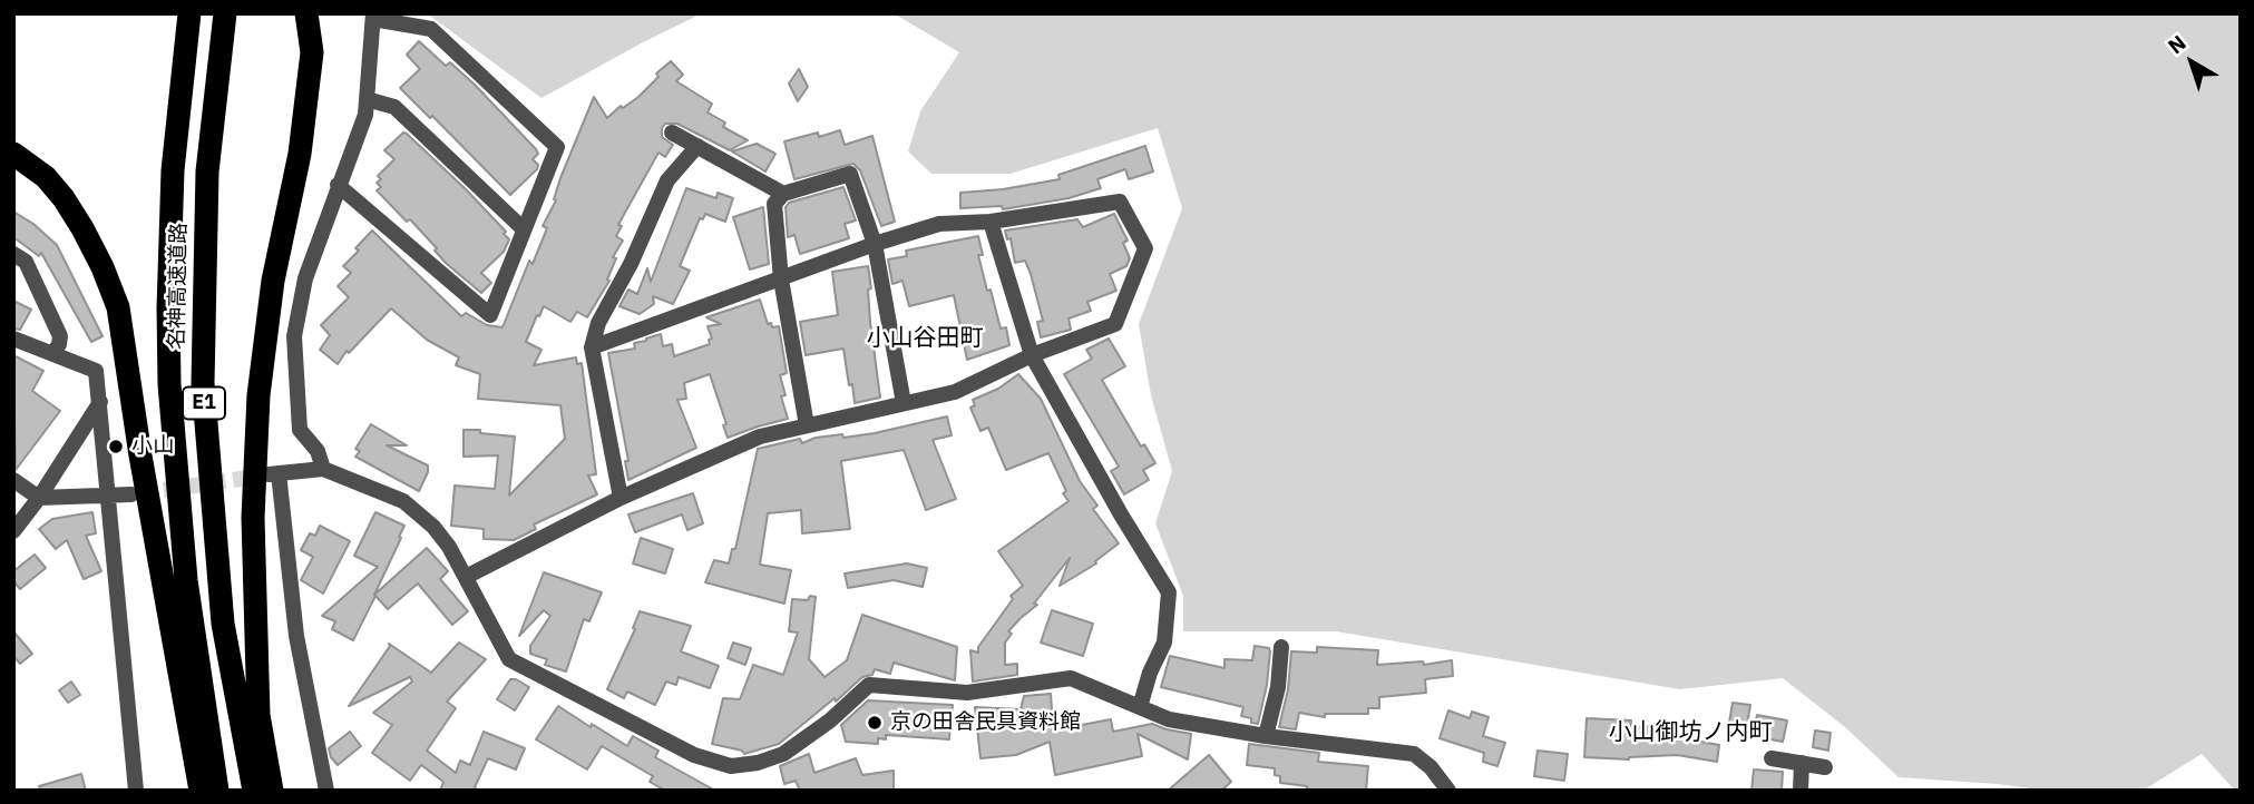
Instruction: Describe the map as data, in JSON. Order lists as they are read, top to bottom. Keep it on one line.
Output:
{"streets":{"highway":["名神高速道路","E1"]},"districts":["小山谷田町","小山御坊ノ内町"],"places":["小山","京の田舎民具資料館"],"north":"top left"}
